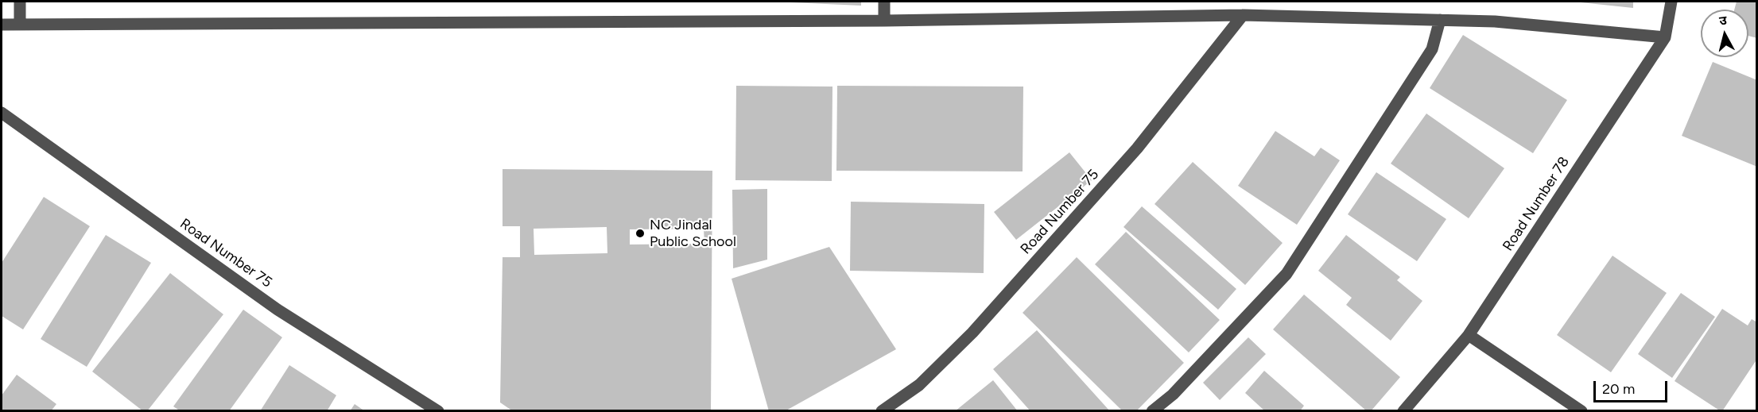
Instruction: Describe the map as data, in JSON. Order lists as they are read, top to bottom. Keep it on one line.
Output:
{"streets":{"street":["Road Number 78","Road Number 75"]},"places":["NC Jindal Public School"],"scale_bar":"20 m","north":"top"}
